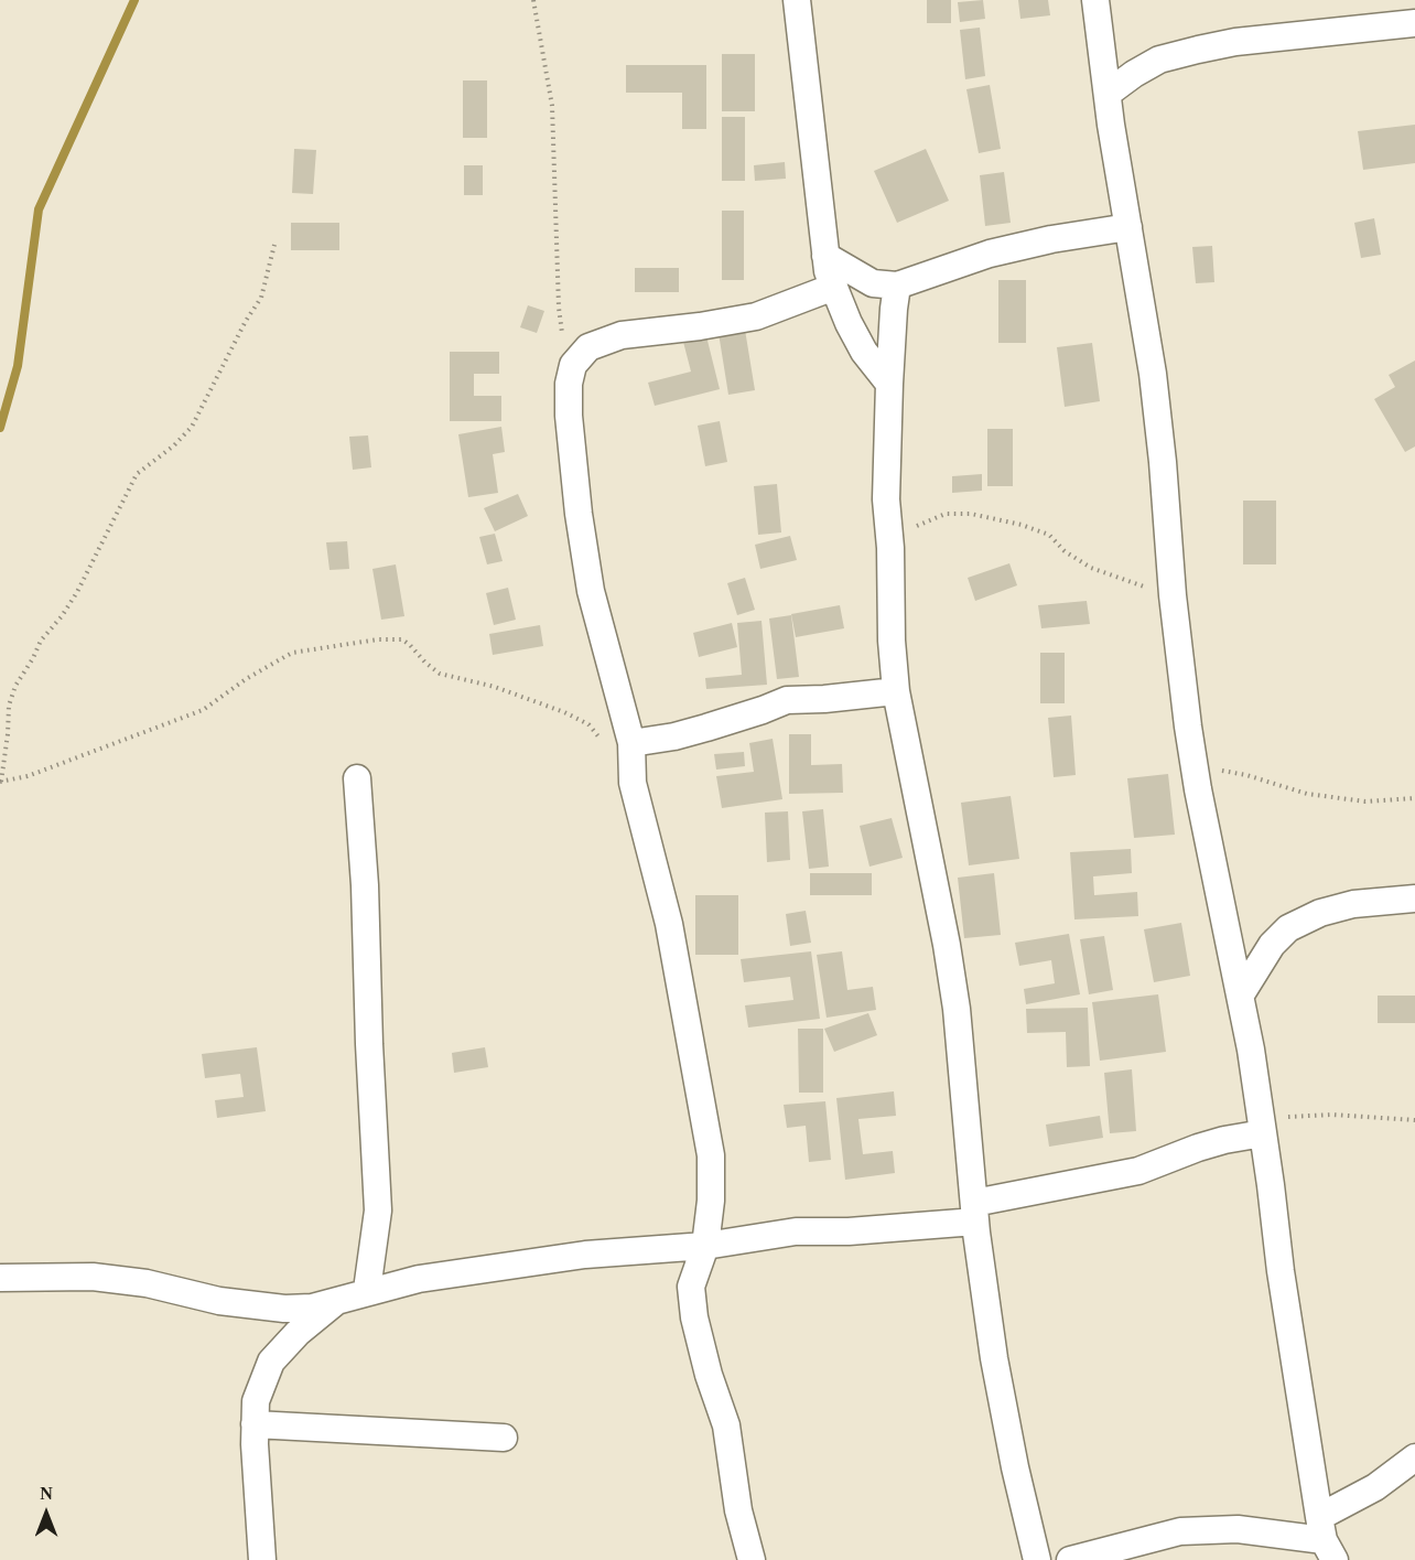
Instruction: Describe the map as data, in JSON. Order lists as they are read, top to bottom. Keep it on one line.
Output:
{"north":"top"}
